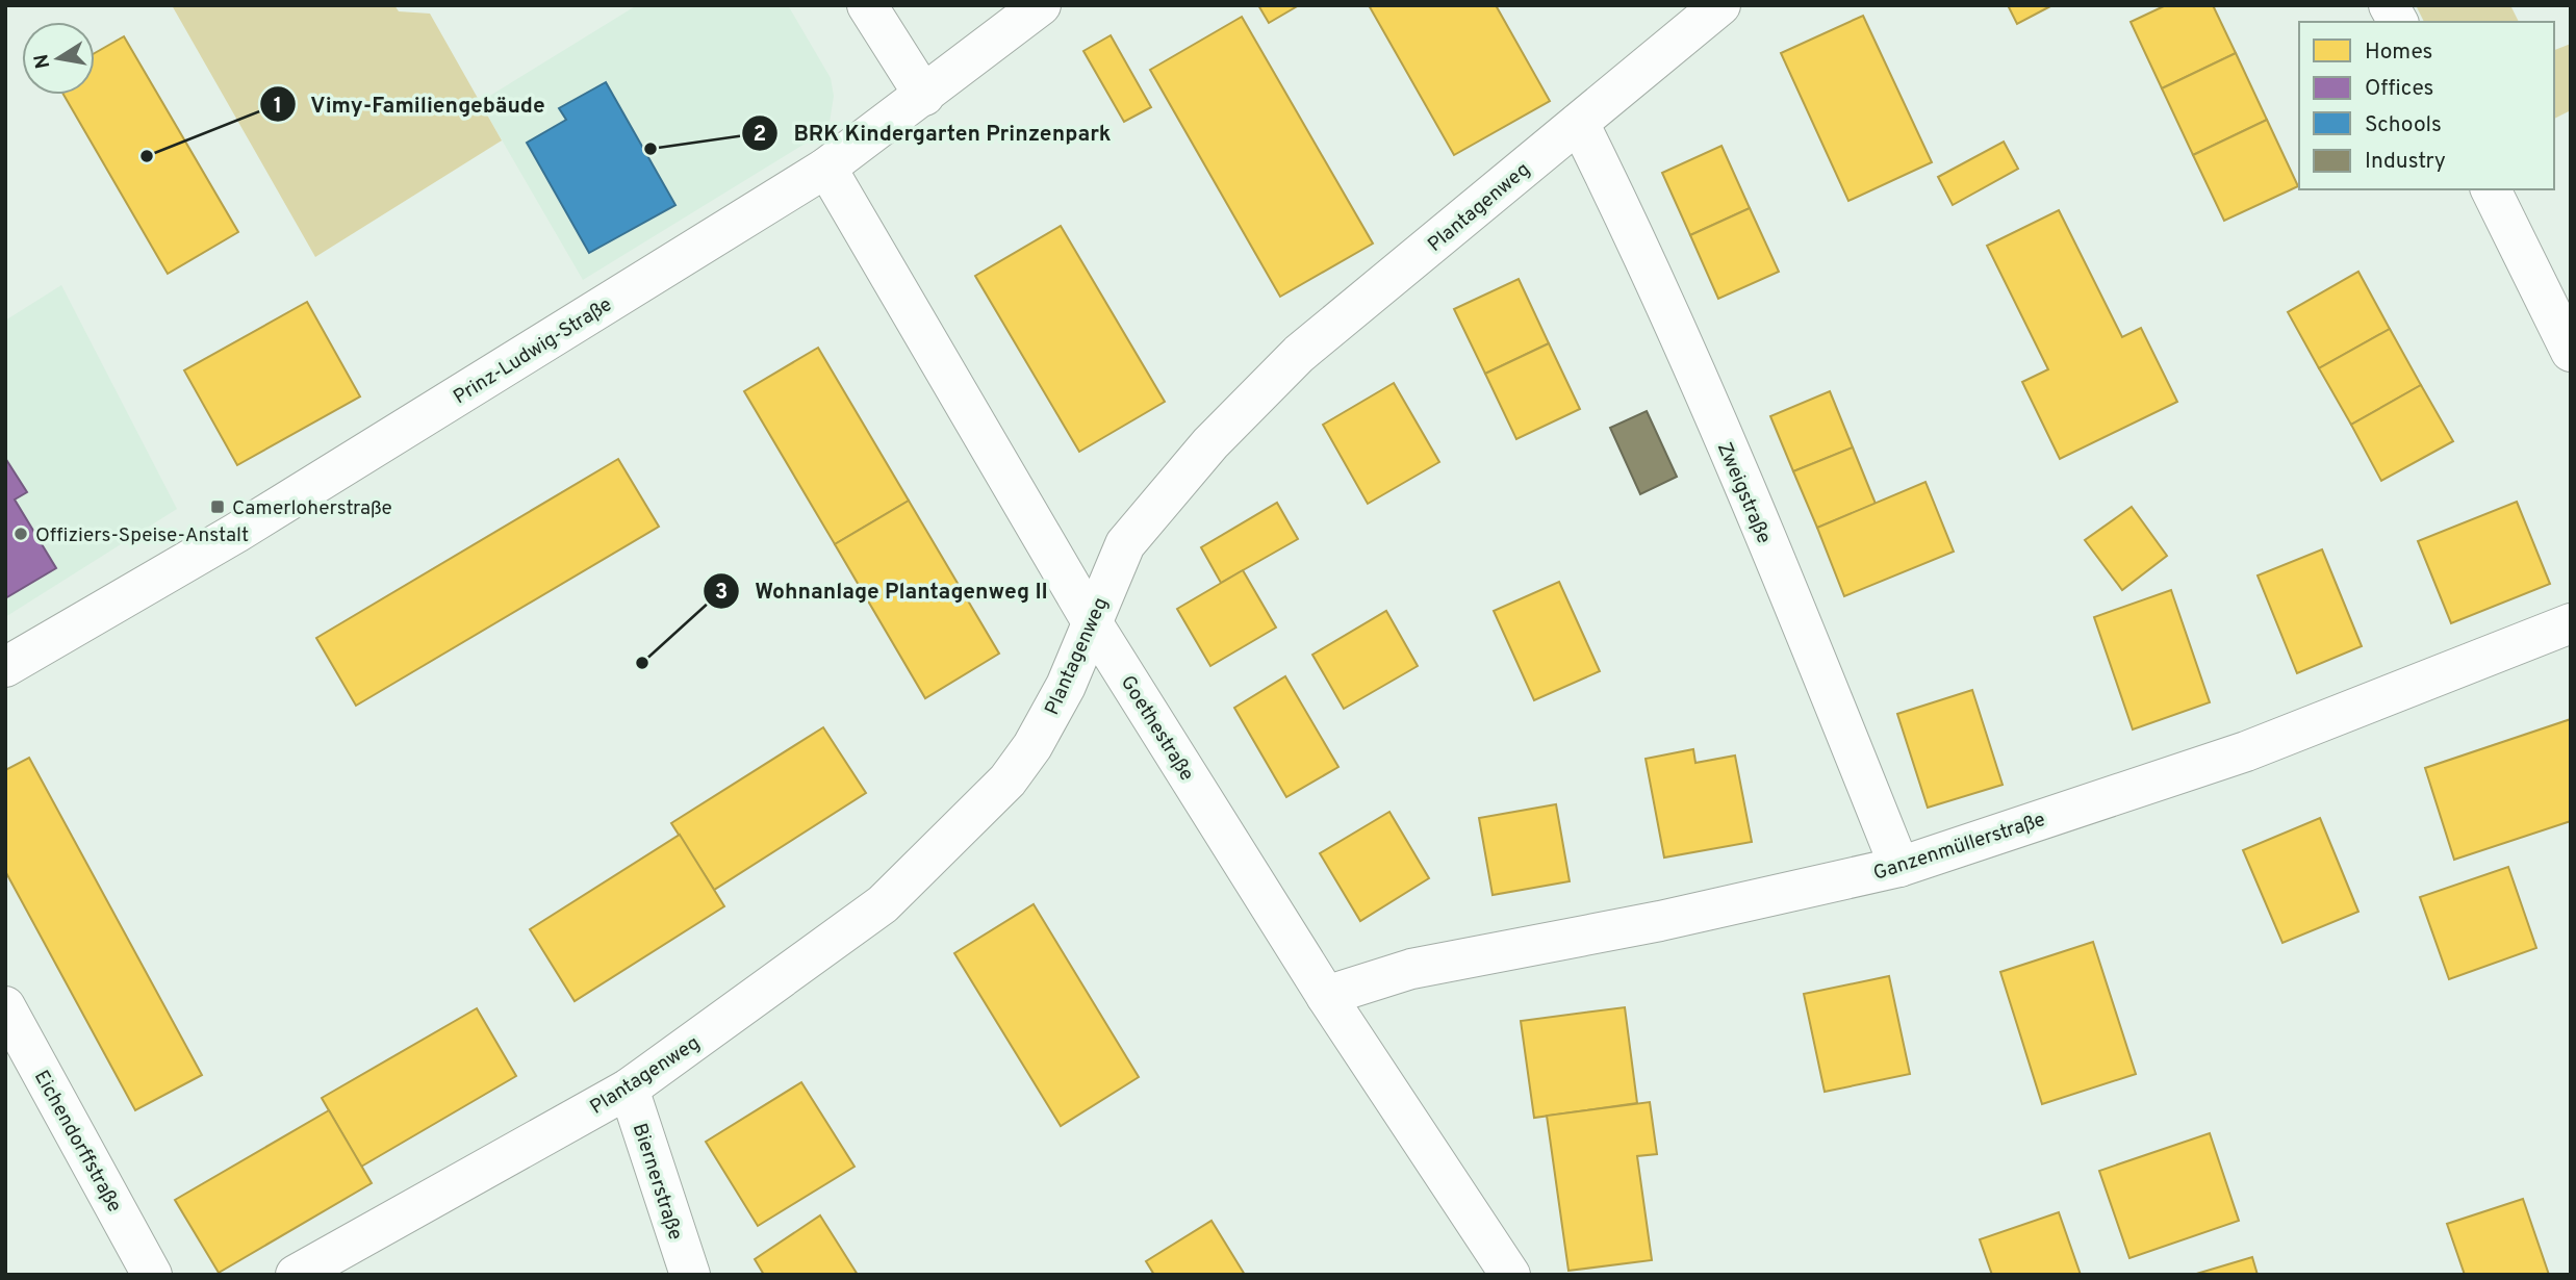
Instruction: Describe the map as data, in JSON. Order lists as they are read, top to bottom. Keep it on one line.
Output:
{"streets":{"street":["Plantagenweg","Prinz-Ludwig-Straße","Zweigstraße","Goethestraße","Ganzenmüllerstraße","Eichendorffstraße","Biernerstraße"]},"crossings":[["Plantagenweg","Zweigstraße"],["Plantagenweg","Goethestraße"],["Plantagenweg","Biernerstraße"],["Prinz-Ludwig-Straße","Goethestraße"],["Zweigstraße","Ganzenmüllerstraße"],["Goethestraße","Ganzenmüllerstraße"]],"places":{"other":["BRK Kindergarten Prinzenpark","Vimy-Familiengebäude","Offiziers-Speise-Anstalt","Wohnanlage Plantagenweg II"],"transit":["Camerloherstraße"]},"legend":["Homes","Offices","Schools","Industry"],"north":"left"}
